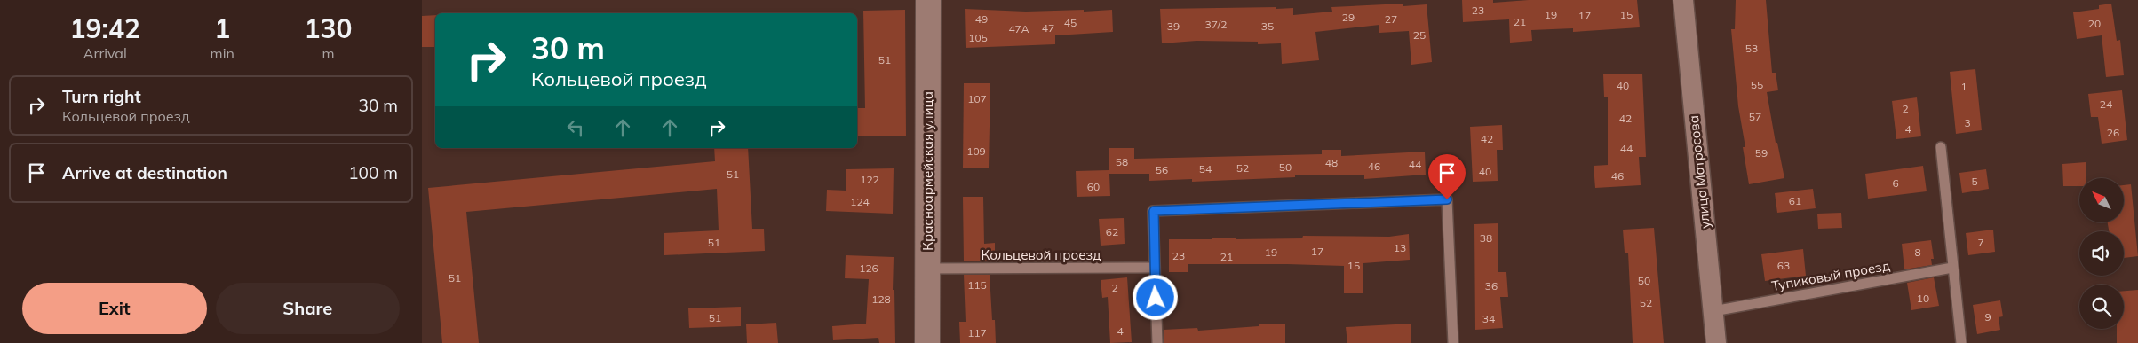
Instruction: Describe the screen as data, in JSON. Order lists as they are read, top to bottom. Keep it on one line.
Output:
{"streets":{"street":["Красноармейская улица","улица Матросова"],"lane":["Кольцевой проезд","Тупиковый проезд"]},"crossings":[["Красноармейская улица","Кольцевой проезд"],["улица Матросова","Тупиковый проезд"]],"house_numbers":["23","19","15","17","29","49","27","21","45","20","37/2","39","35","47","47А","25","105","53","51","55","40","1","107","24","2","57","42","3","4","26","42","44","109","59","58","48","44","46","50","52","54","56","40","51","46","122","5","6","60","61","124","62","38","51","7","13","17","19","8","23","21","15","63","126","51","50","115","36","2","10","128","52","9","51","34","4","117"],"north":"top left","page":{"eta":["19:42","Arrival","1","min","130","m"],"turn":["30 m","Кольцевой проезд"],"list":[{"name":"Turn right","note":"Кольцевой проезд","value":"30 m"},{"name":"Arrive at destination","value":"100 m"}],"buttons":["Exit","Share"]}}
